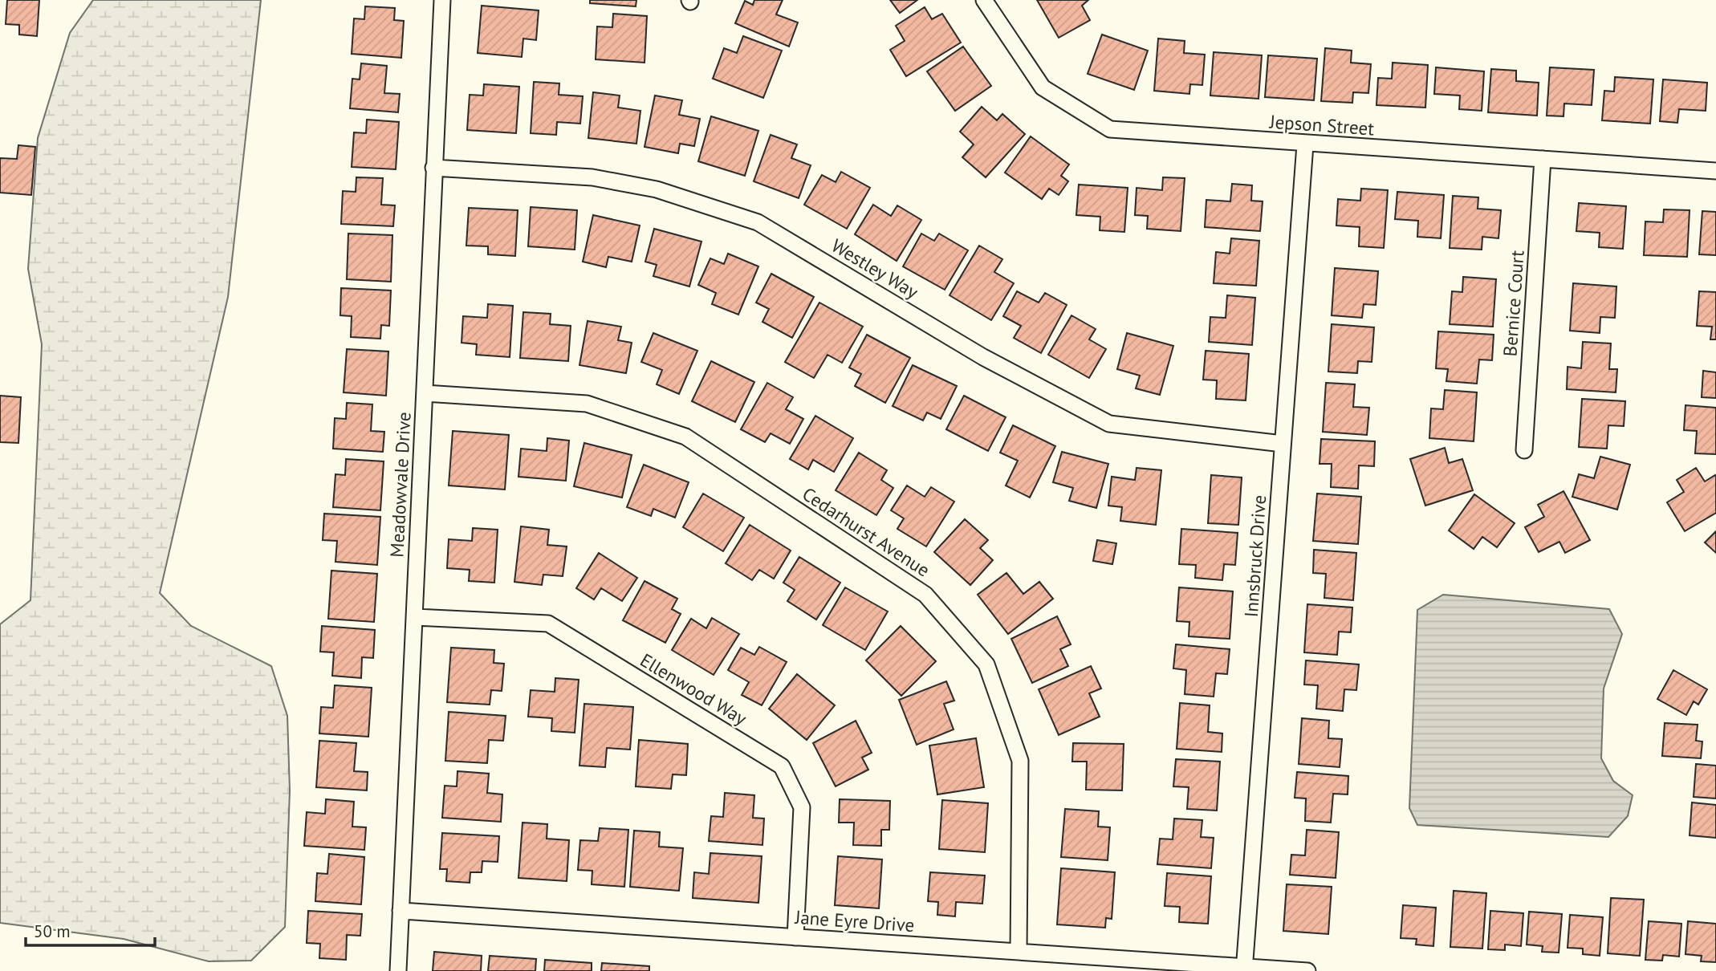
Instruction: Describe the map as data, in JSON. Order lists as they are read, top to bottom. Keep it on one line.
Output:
{"streets":{"street":["Jepson Street","Westley Way","Bernice Court","Meadowvale Drive","Cedarhurst Avenue","Innsbruck Drive","Ellenwood Way","Jane Eyre Drive"]},"crossings":[["Jepson Street","Bernice Court"],["Jepson Street","Innsbruck Drive"],["Westley Way","Meadowvale Drive"],["Westley Way","Innsbruck Drive"],["Meadowvale Drive","Cedarhurst Avenue"],["Meadowvale Drive","Ellenwood Way"],["Meadowvale Drive","Jane Eyre Drive"],["Cedarhurst Avenue","Jane Eyre Drive"],["Innsbruck Drive","Jane Eyre Drive"],["Ellenwood Way","Jane Eyre Drive"]],"scale_bar":"50 m"}
